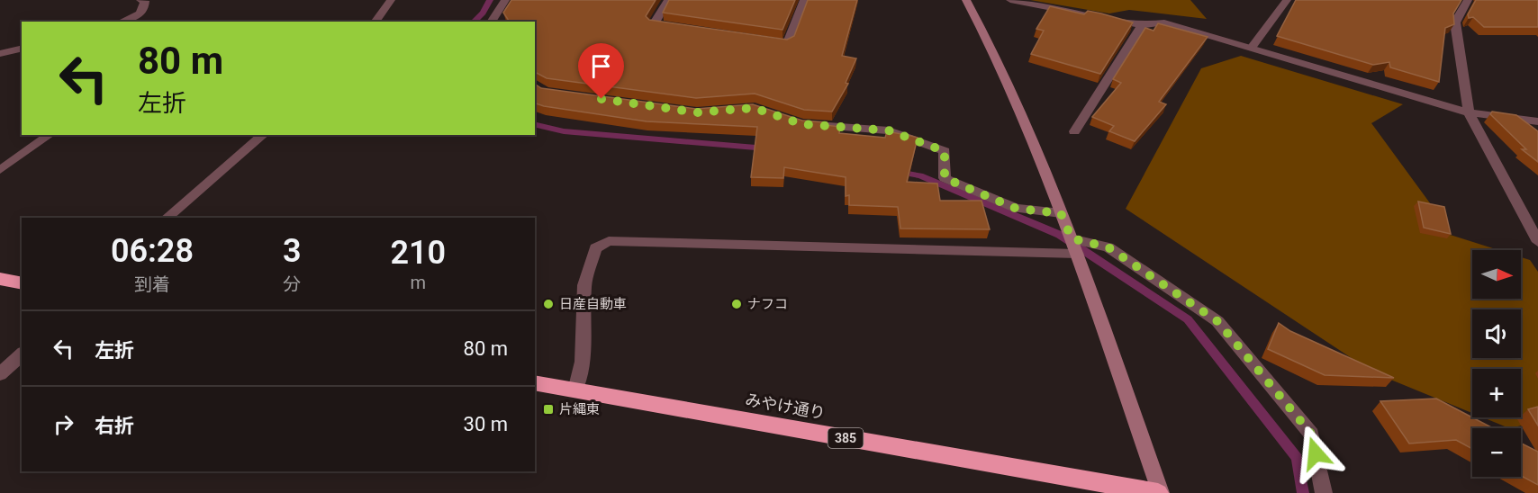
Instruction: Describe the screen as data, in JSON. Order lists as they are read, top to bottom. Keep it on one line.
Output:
{"streets":{"highway":["みやけ通り","385"]},"places":{"other":["日産自動車","ナフコ"],"transit":["片縄東"]},"north":"right","page":{"turn":["80 m","左折"],"eta":["06:28","到着","3","分","210","m"],"map_buttons":["+","−"],"list":[{"name":"左折","value":"80 m"},{"name":"右折","value":"30 m"}]}}
